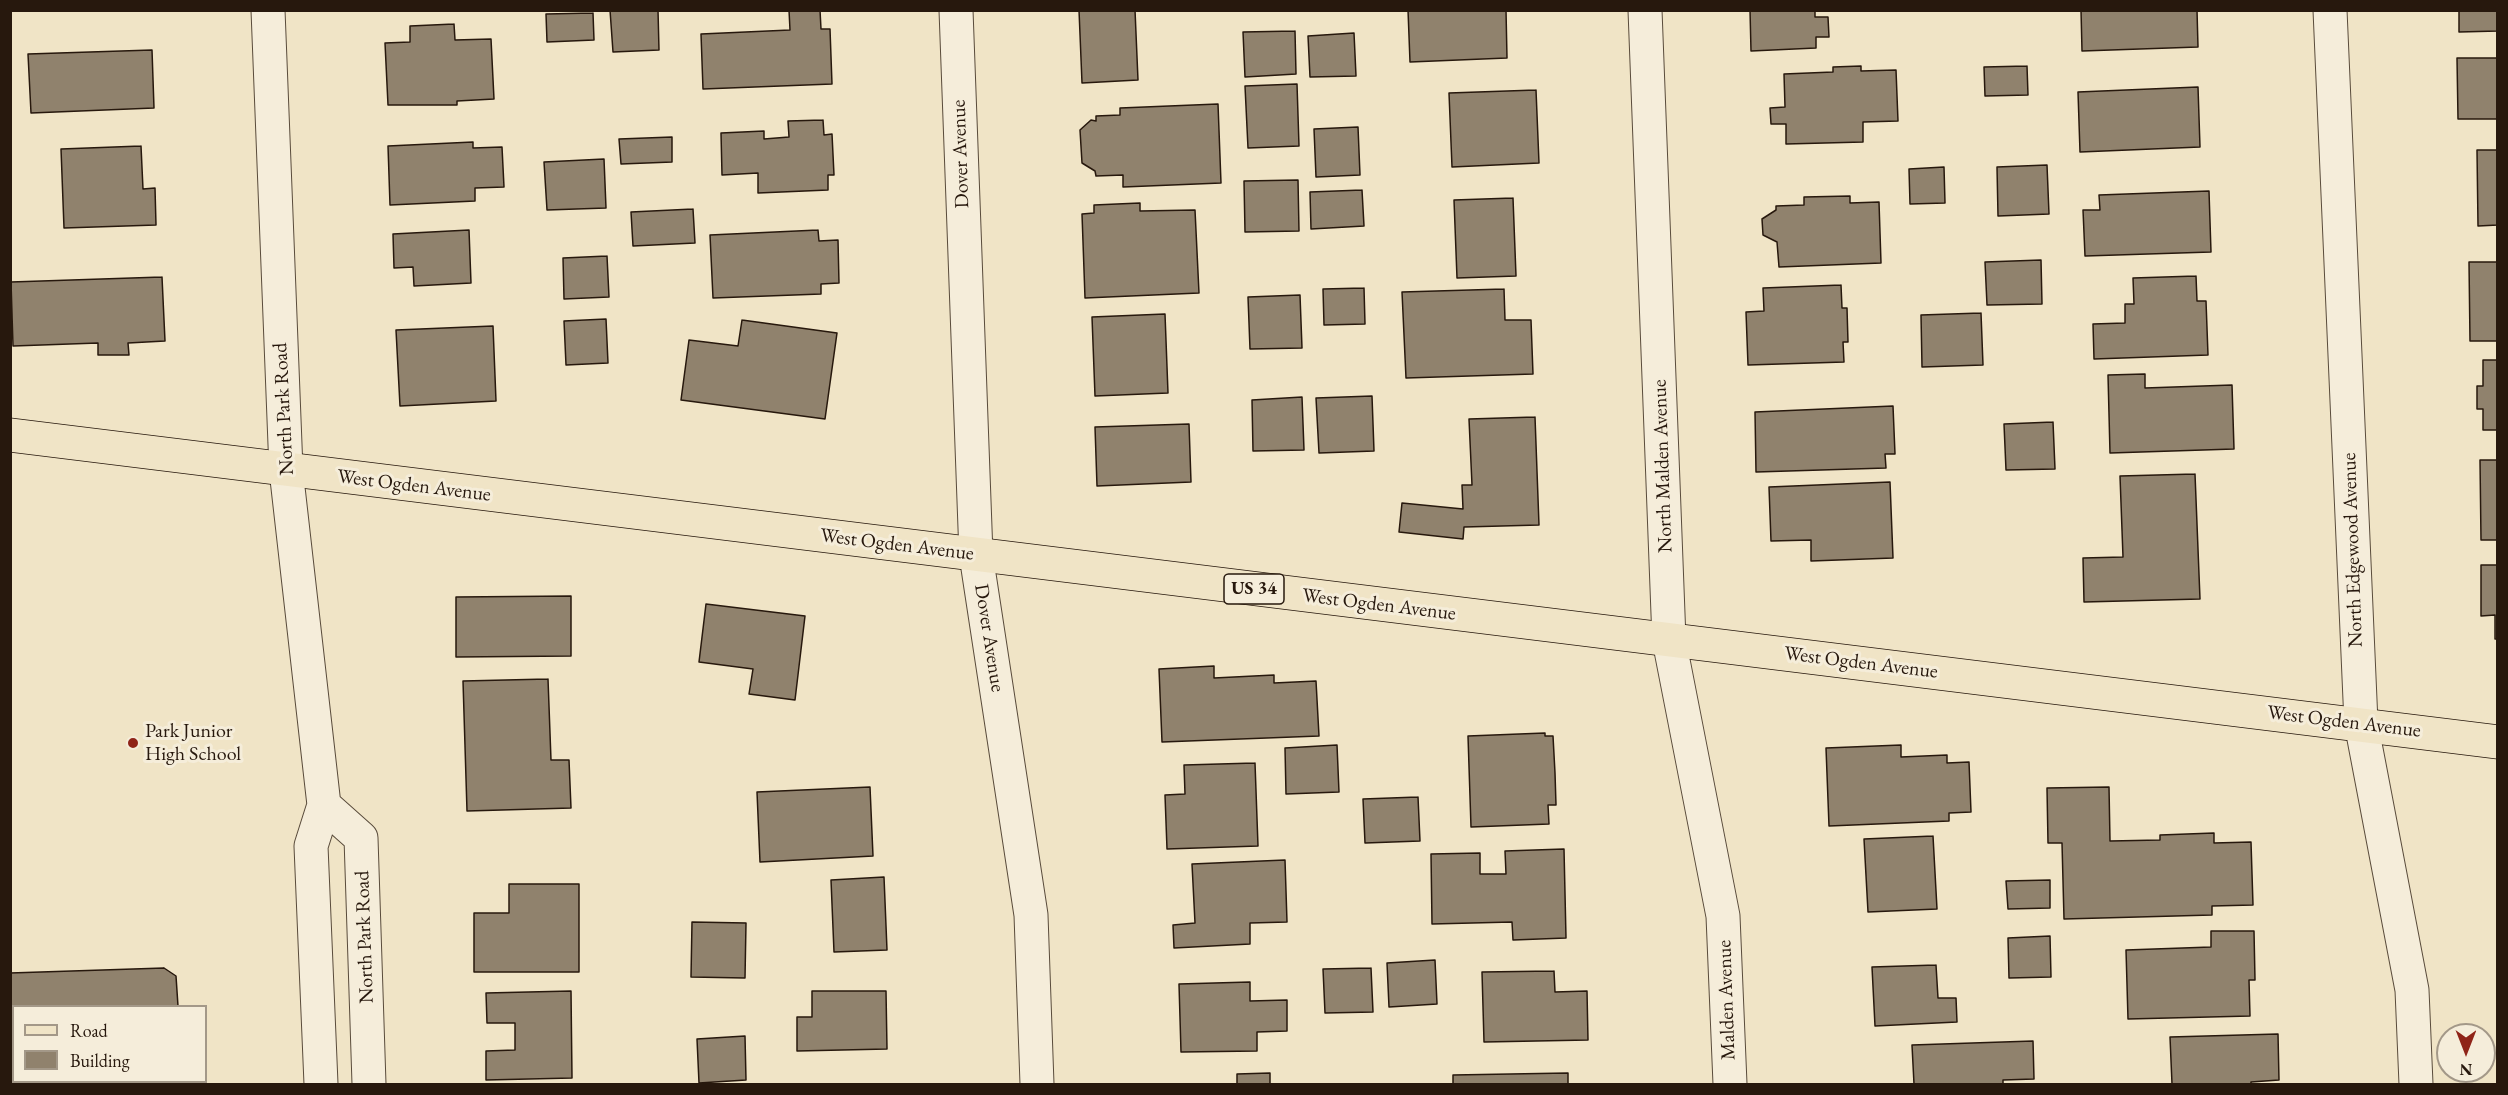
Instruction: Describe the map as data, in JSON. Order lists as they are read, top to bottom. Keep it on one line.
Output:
{"streets":{"main road":["West Ogden Avenue","US 34"],"street":["Dover Avenue","North Park Road","North Malden Avenue","North Edgewood Avenue","Malden Avenue"]},"crossings":[["Dover Avenue","West Ogden Avenue"],["North Park Road","West Ogden Avenue"],["North Malden Avenue","West Ogden Avenue"],["North Malden Avenue","Malden Avenue"],["West Ogden Avenue","North Edgewood Avenue"]],"places":["Park Junior High School"],"legend":["Road","Building"],"north":"bottom"}
